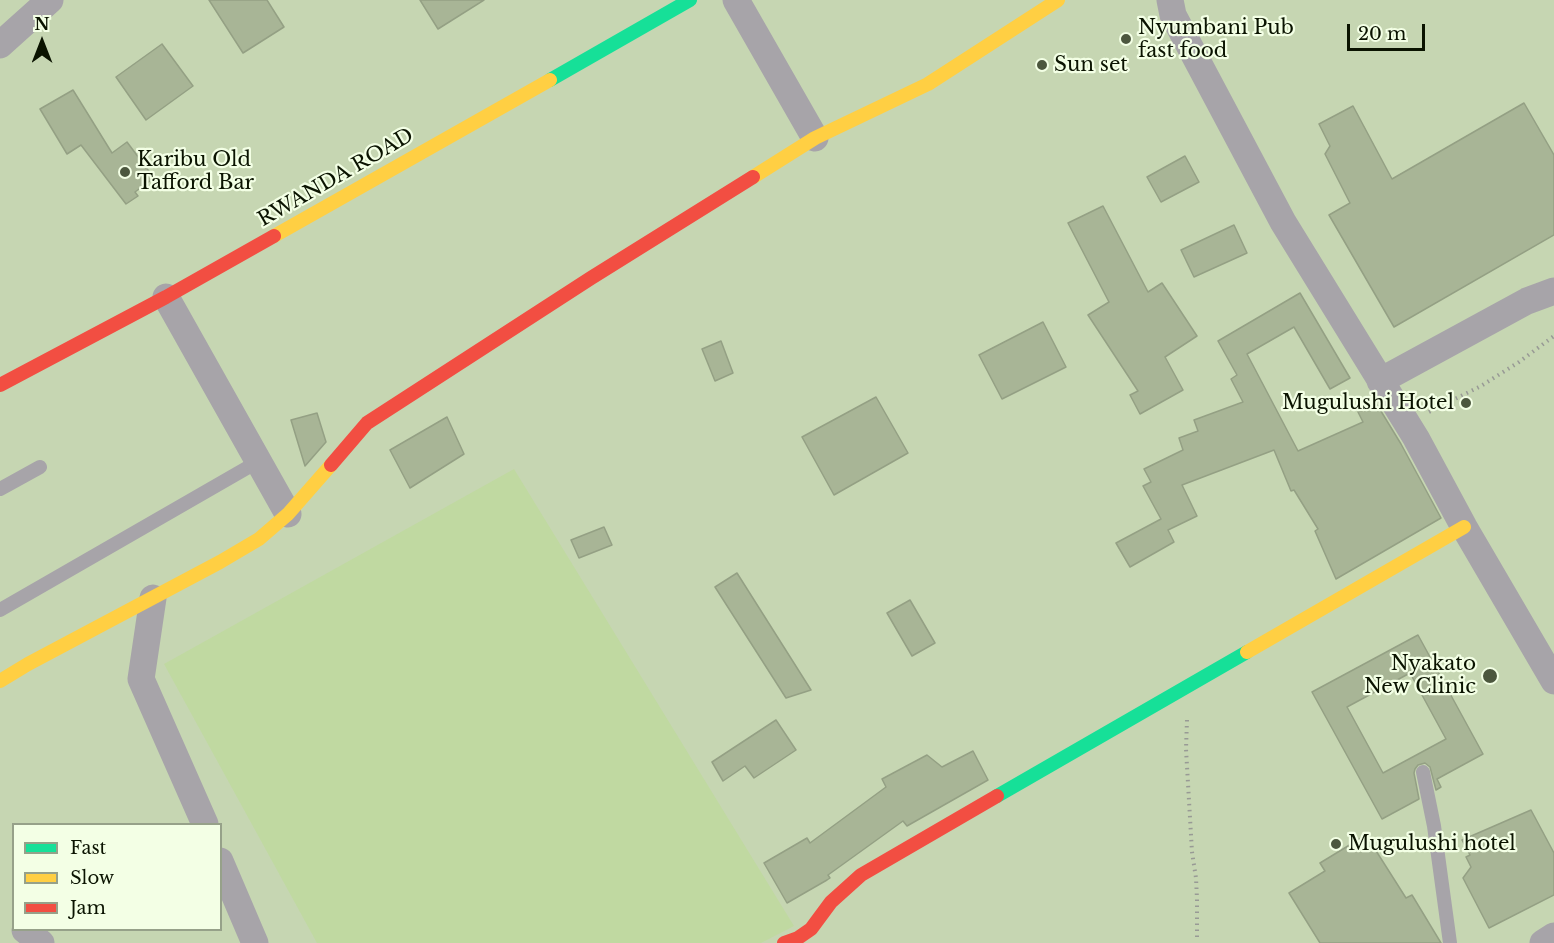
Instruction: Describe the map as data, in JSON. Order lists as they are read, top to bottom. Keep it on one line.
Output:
{"streets":{"main road":["RWANDA ROAD"]},"places":["Nyumbani Pub fast food","Sun set","Karibu Old Tafford Bar","Mugulushi Hotel","Nyakato New Clinic","Mugulushi hotel"],"legend":["Fast","Slow","Jam"],"scale_bar":"20 m","north":"top"}
